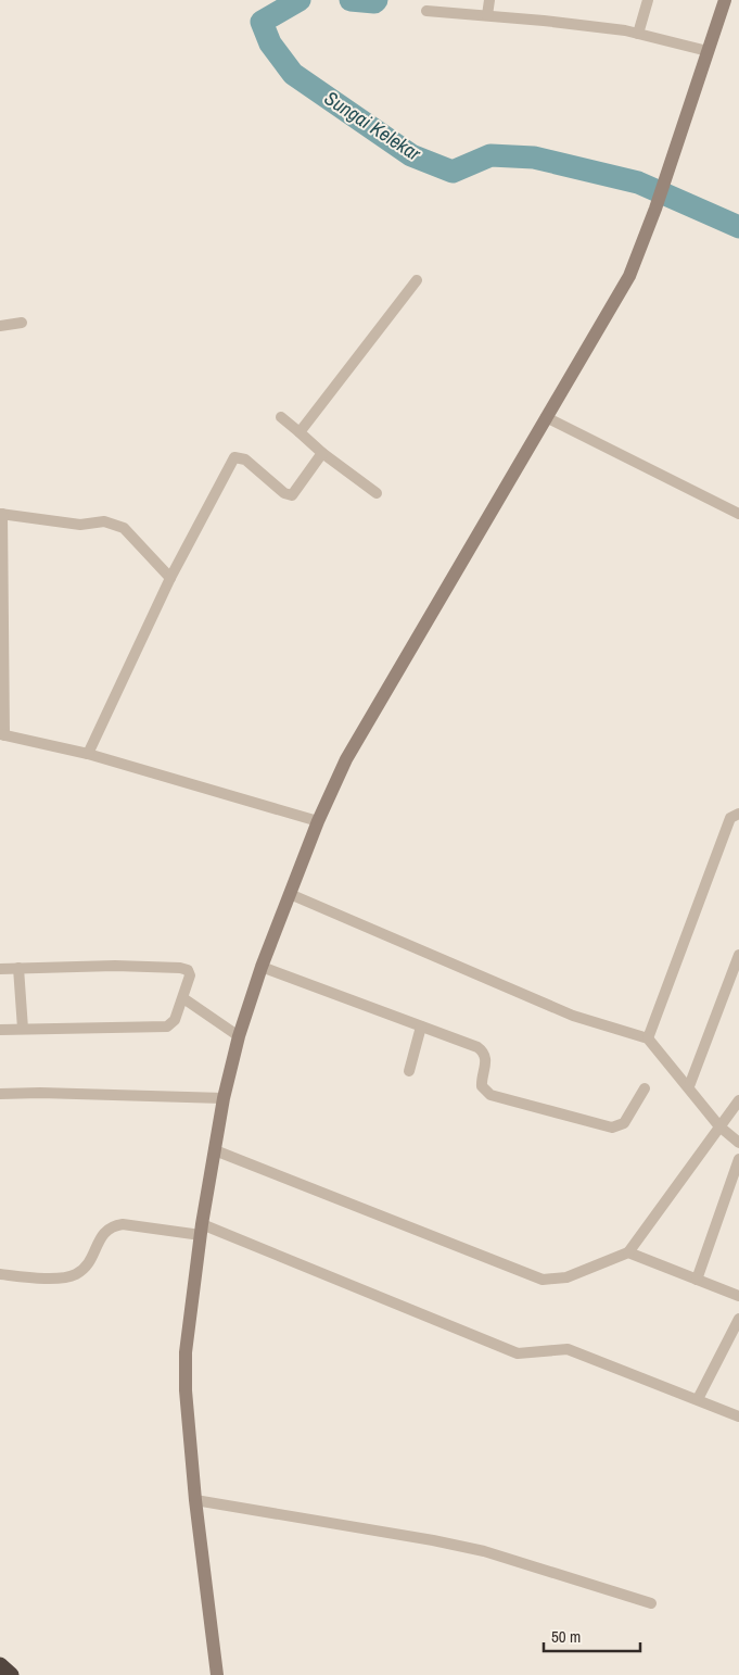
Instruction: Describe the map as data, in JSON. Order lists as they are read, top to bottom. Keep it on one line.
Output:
{"water":["Sungai Kelekar"],"scale_bar":"50 m"}
